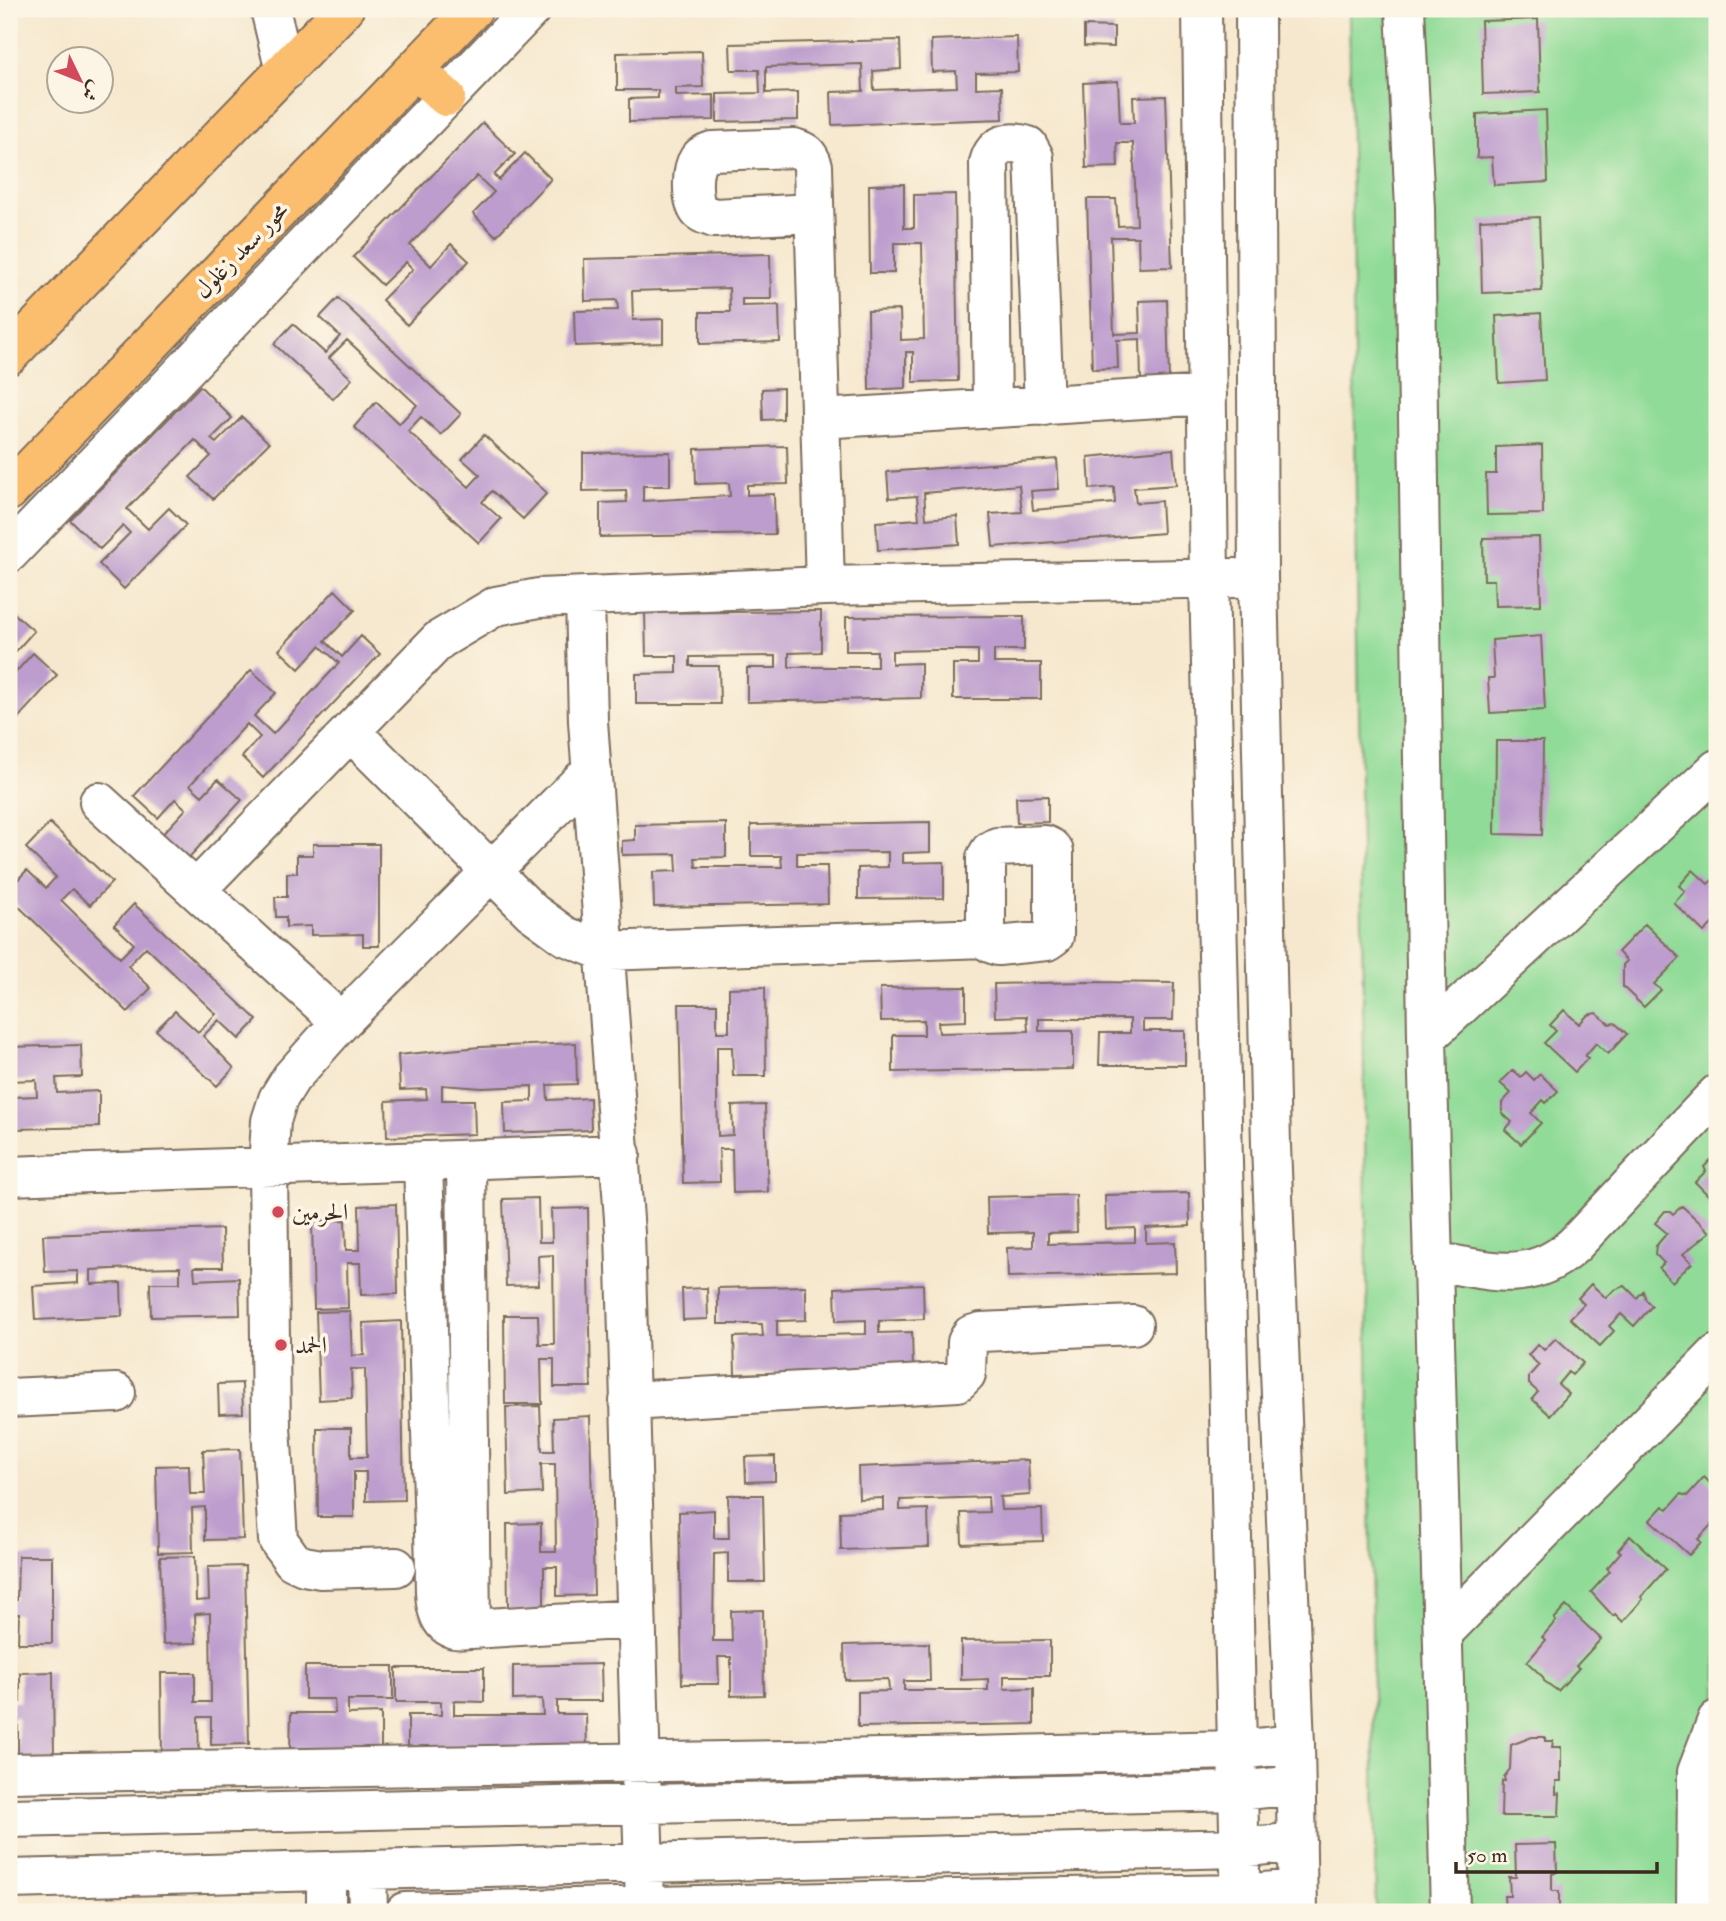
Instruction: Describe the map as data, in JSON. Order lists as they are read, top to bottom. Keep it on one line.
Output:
{"streets":{"main road":["محور سعد زغلول"]},"places":["الحرمين","الحمد"],"scale_bar":"50 m","north":"bottom right"}
